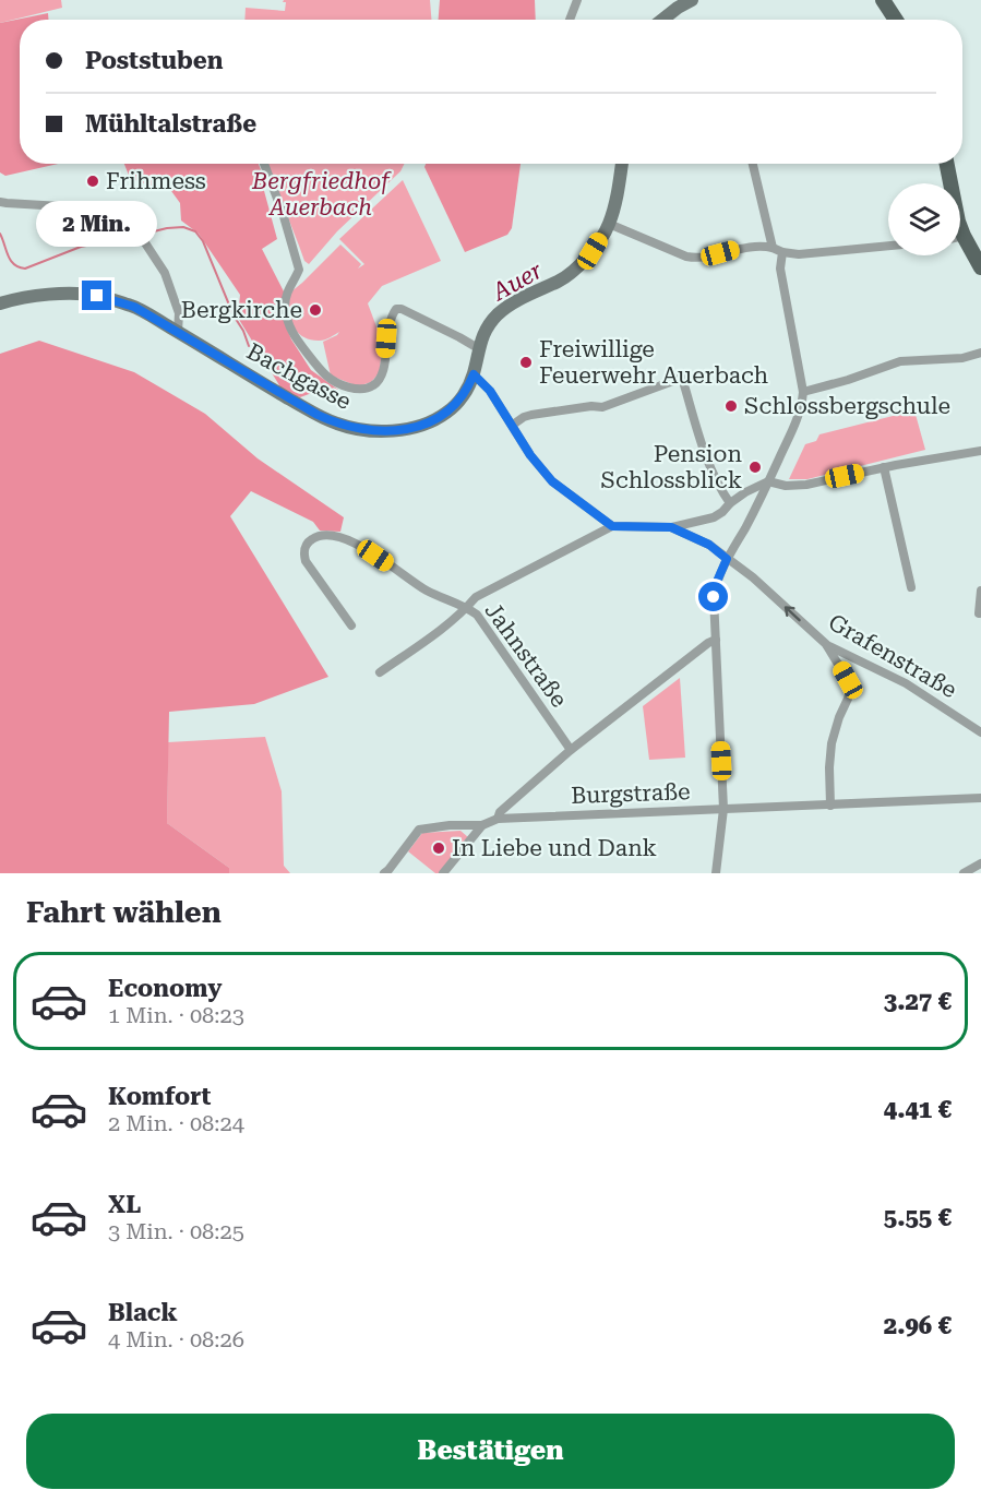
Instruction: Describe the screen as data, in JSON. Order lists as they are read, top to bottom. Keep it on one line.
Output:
{"streets":{"main road":["Bachgasse"],"street":["Jahnstraße","Grafenstraße","Burgstraße"]},"one_way":["Grafenstraße"],"water":["Auer"],"parks":["Bergfriedhof Auerbach"],"places":["Frihmess","Bergkirche","Freiwillige Feuerwehr Auerbach","Schlossbergschule","Pension Schlossblick","In Liebe und Dank"],"page":{"banner":["Poststuben","Mühltalstraße"],"bubble":"2 Min.","heading":"Fahrt wählen","list":[{"name":"Economy","note":"1 Min. · 08:23","value":"3.27 €"},{"name":"Komfort","note":"2 Min. · 08:24","value":"4.41 €"},{"name":"XL","note":"3 Min. · 08:25","value":"5.55 €"},{"name":"Black","note":"4 Min. · 08:26","value":"2.96 €"}],"buttons":"Bestätigen"}}
